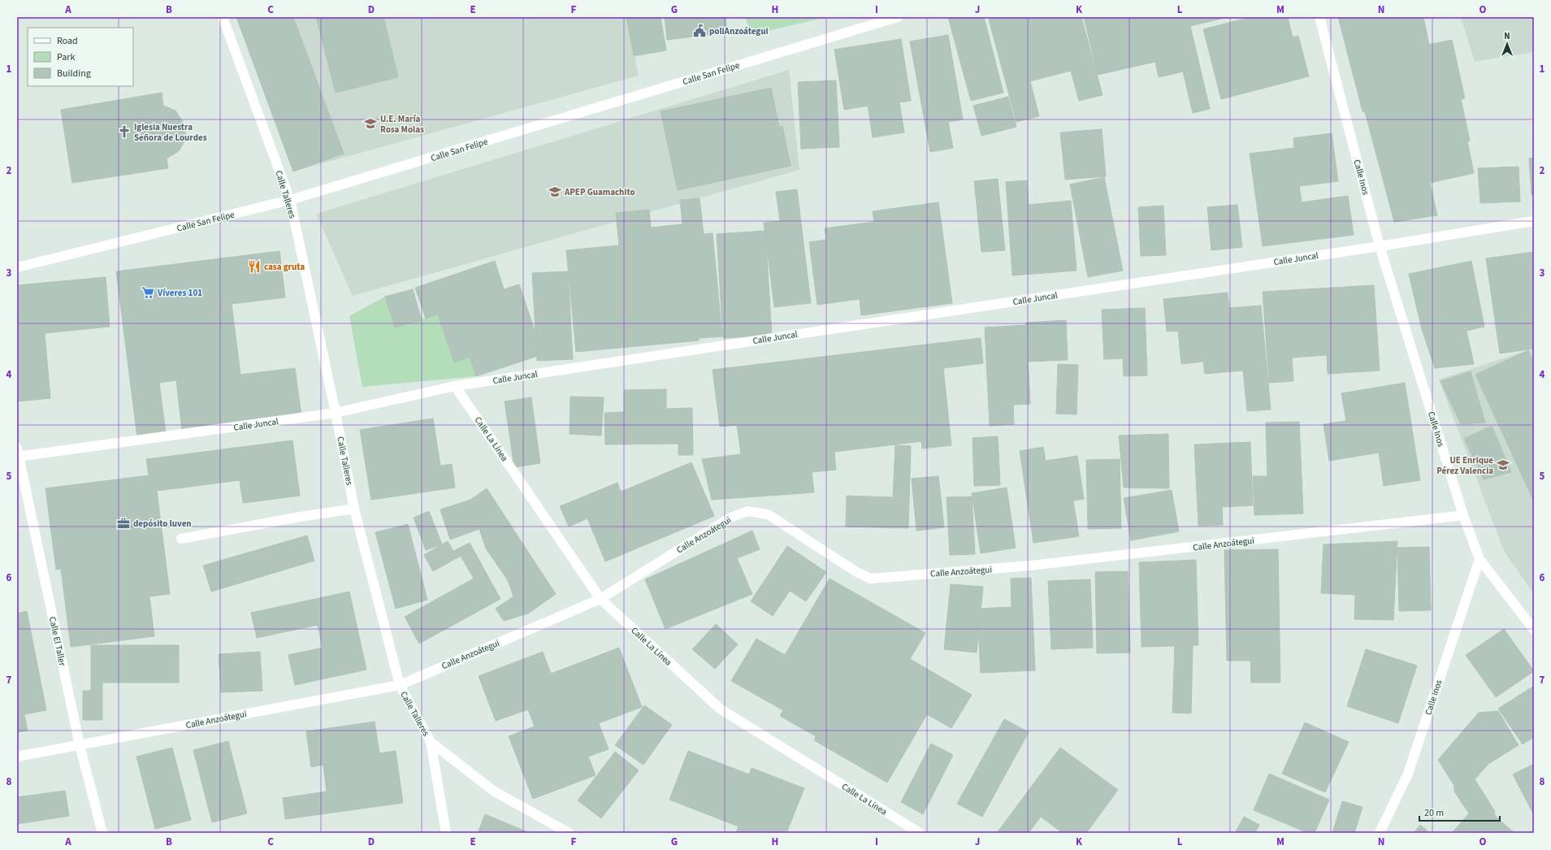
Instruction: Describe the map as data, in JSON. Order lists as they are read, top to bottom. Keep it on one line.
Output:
{"streets":{"street":["Calle San Felipe","Calle Inos","Calle Talleres","Calle Juncal","Calle La Línea","Calle Anzoátegui","Calle El Taller"]},"crossings":[["Calle San Felipe","Calle Talleres"],["Calle Inos","Calle Juncal"],["Calle Inos","Calle Anzoátegui"],["Calle Talleres","Calle Juncal"],["Calle Talleres","Calle Anzoátegui"],["Calle Juncal","Calle La Línea"],["Calle Juncal","Calle El Taller"],["Calle La Línea","Calle Anzoátegui"],["Calle Anzoátegui","Calle El Taller"]],"places":{"public building":["poliAnzoátegui"],"school or university":["U.E. María Rosa Molas","APEP Guamachito","UE Enrique Pérez Valencia"],"church":["Iglesia Nuestra Señora de Lourdes"],"restaurant":["casa gruta"],"supermarket":["Víveres 101"],"office":["depósito luven"]},"legend":["Road","Park","Building"],"scale_bar":"20 m","north":"top","grid":{"columns":["A","B","C","D","E","F","G","H","I","J","K","L","M","N","O"],"rows":["1","2","3","4","5","6","7","8"]}}
